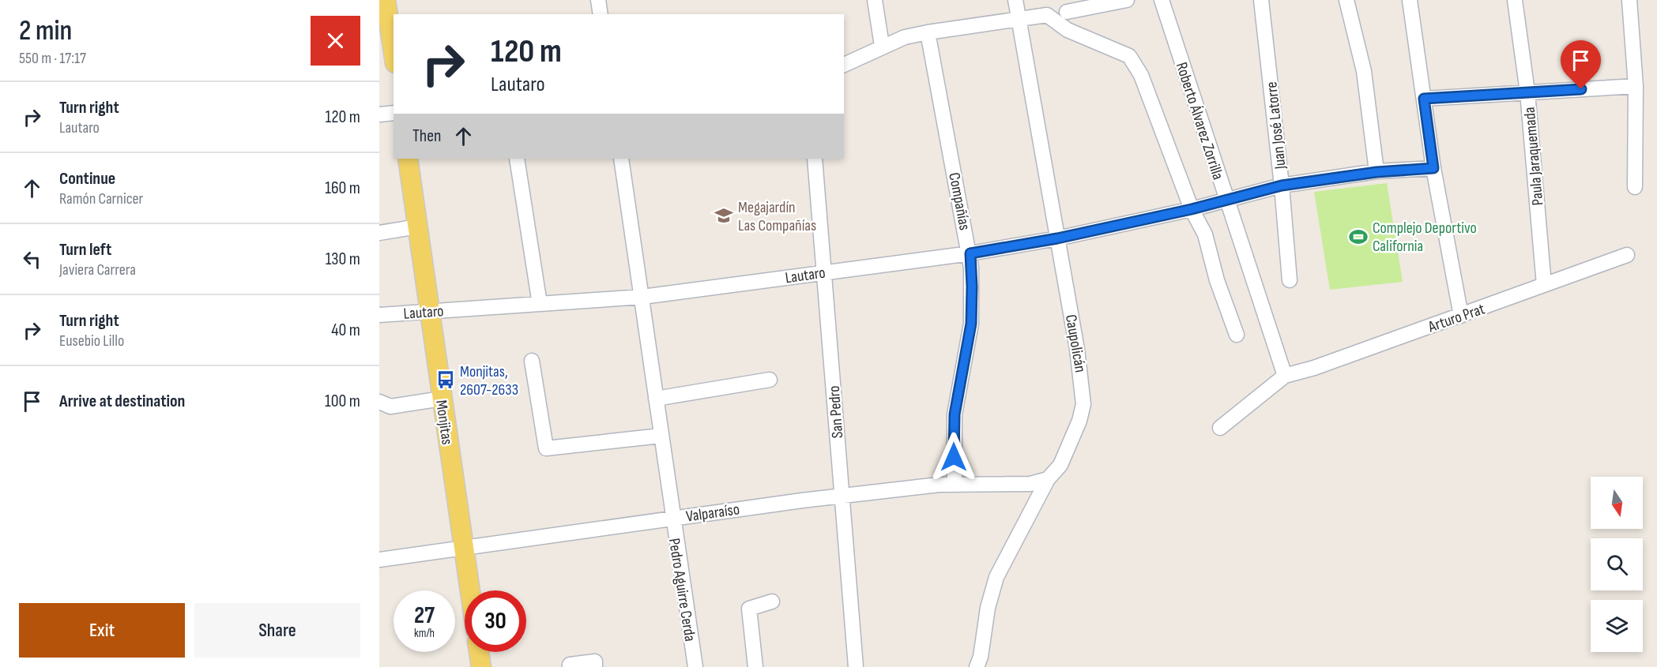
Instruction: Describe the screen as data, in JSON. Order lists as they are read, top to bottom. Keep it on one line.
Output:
{"streets":{"main road":["Monjitas"],"street":["Roberto Álvarez Zorrilla","Juan José Latorre","Paula Jaraquemada","Compañías","Lautaro","Arturo Prat","Caupolicán","San Pedro","Valparaíso","Pedro Aguirre Cerda"]},"crossings":[["Roberto Álvarez Zorrilla","Lautaro"],["Roberto Álvarez Zorrilla","Arturo Prat"],["Juan José Latorre","Lautaro"],["Paula Jaraquemada","Arturo Prat"],["Compañías","Lautaro"],["Compañías","Valparaíso"],["Lautaro","Caupolicán"],["Lautaro","San Pedro"],["Lautaro","Monjitas"],["Lautaro","Pedro Aguirre Cerda"],["Caupolicán","Valparaíso"],["San Pedro","Valparaíso"],["Monjitas","Valparaíso"],["Valparaíso","Pedro Aguirre Cerda"]],"places":{"school or university":["Megajardín Las Compañías"],"sports":["Complejo Deportivo California"],"bus stop":["Monjitas, 2607-2633"]},"north":"bottom","page":{"heading":["2 min","550 m · 17:17"],"turn":["120 m","Lautaro"],"list":[{"name":"Turn right","note":"Lautaro","value":"120 m"},{"name":"Continue","note":"Ramón Carnicer","value":"160 m"},{"name":"Turn left","note":"Javiera Carrera","value":"130 m"},{"name":"Turn right","note":"Eusebio Lillo","value":"40 m"},{"name":"Arrive at destination","value":"100 m"}],"then":"Then","speed":"27 km/h","limit":"30","buttons":["Exit","Share"]}}
